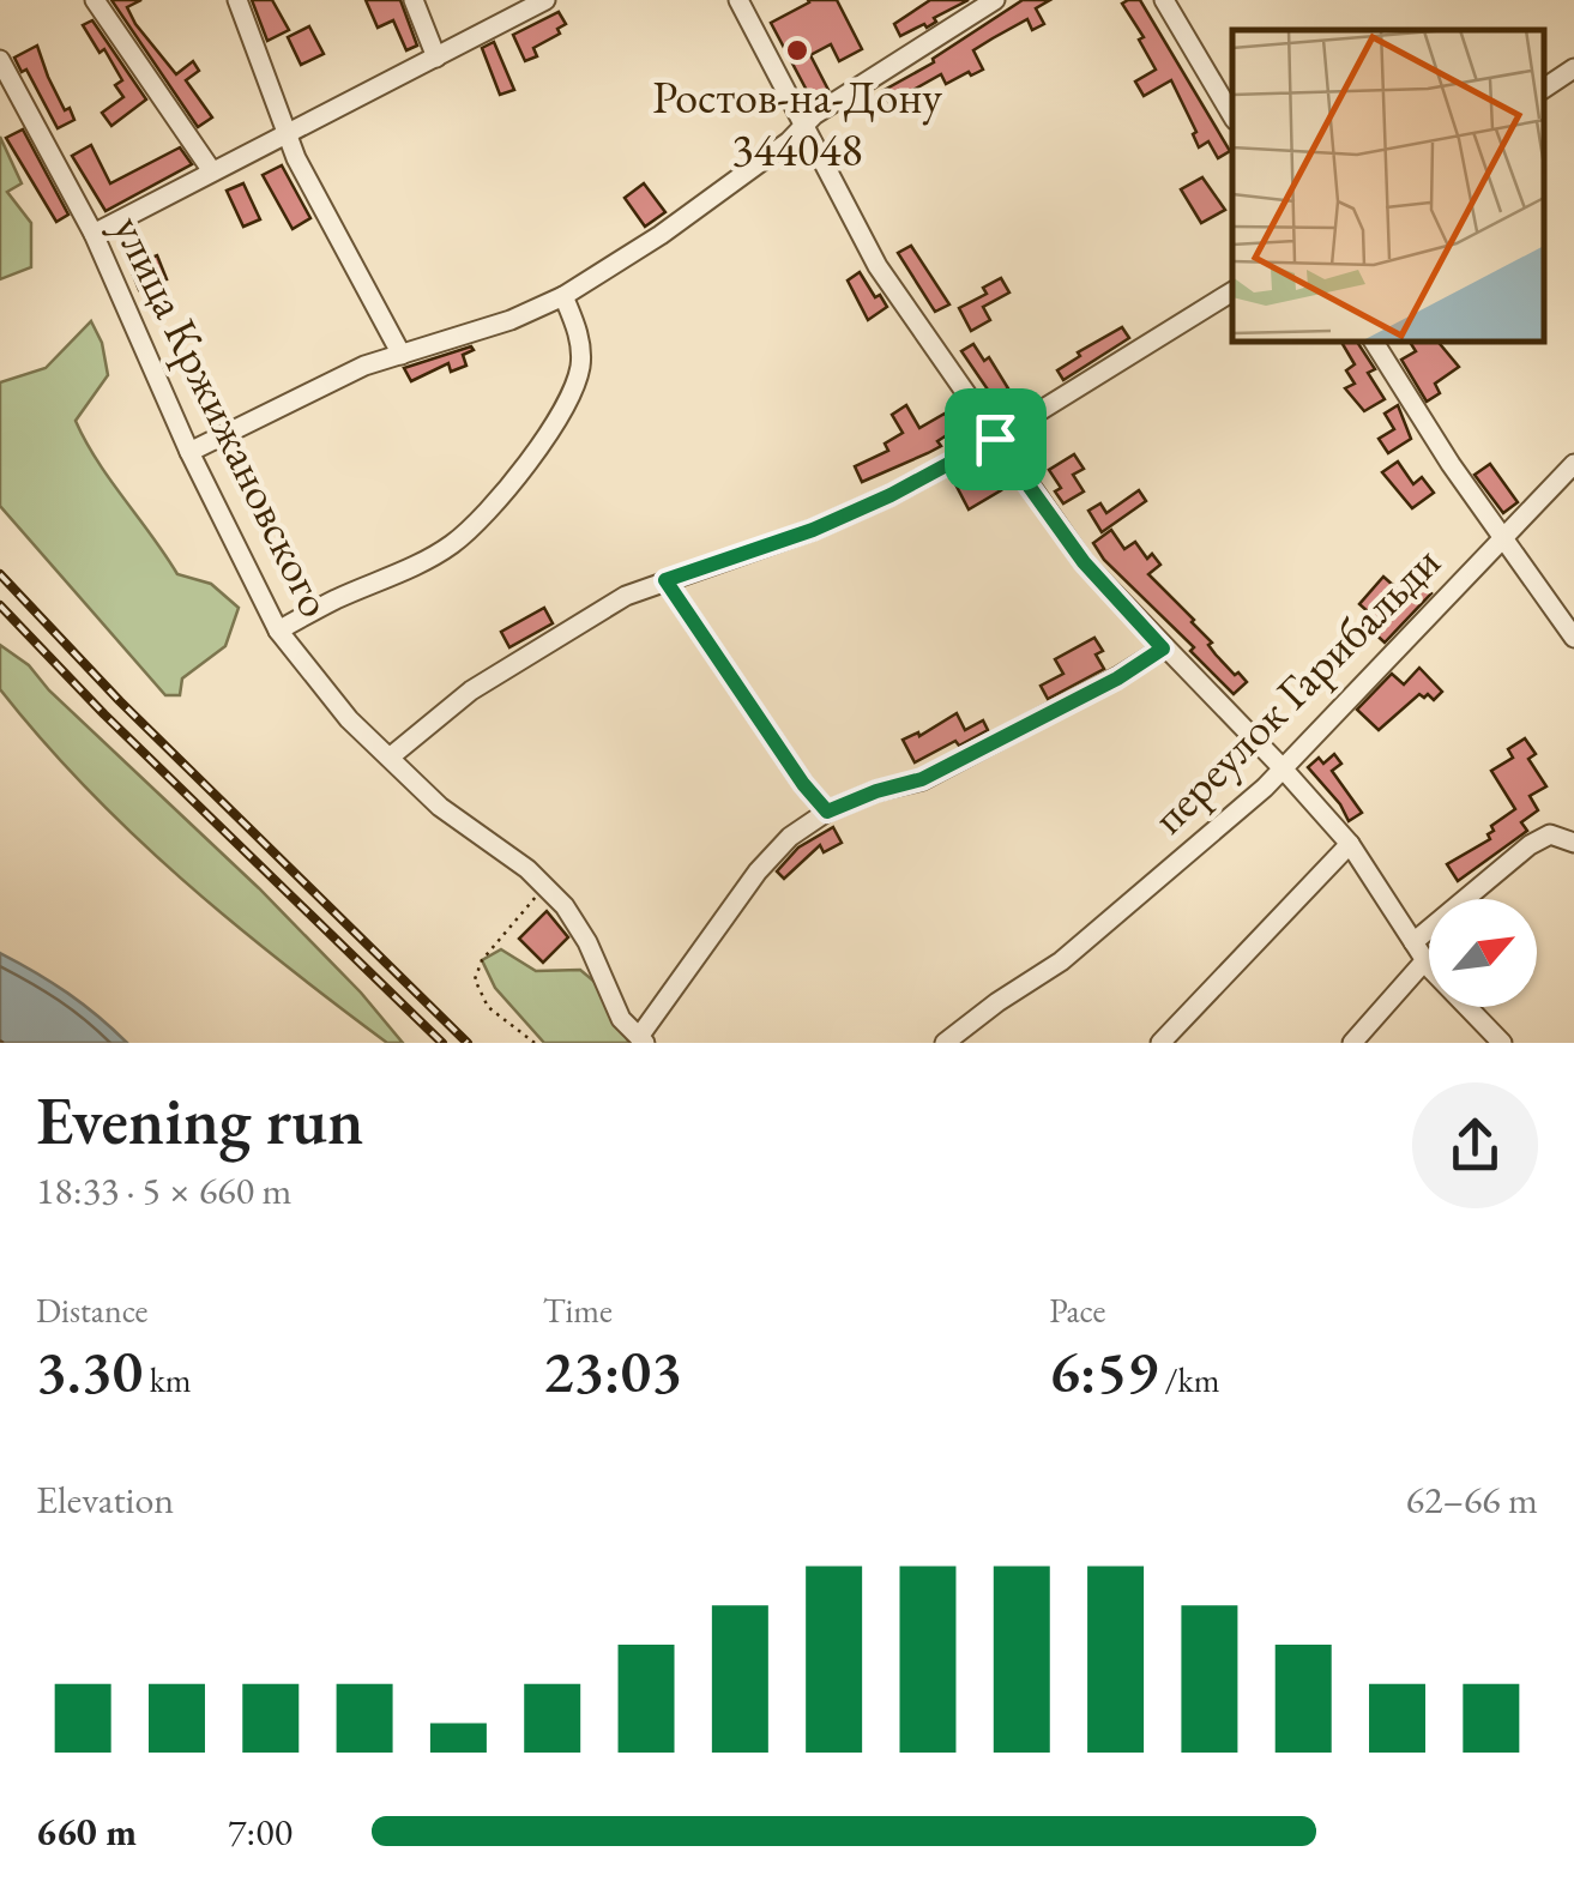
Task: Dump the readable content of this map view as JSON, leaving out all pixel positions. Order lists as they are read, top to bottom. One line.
{"streets":{"street":["улица Кржижановского","переулок Гарибальди"]},"places":["Ростов-на-Дону 344048"],"north":"top right","page":{"heading":["Evening run","18:33 · 5 × 660 m"],"stats":[["Distance","3.30 km"],["Time","23:03"],["Pace","6:59 /km"]],"chart":["Elevation","62–66 m"],"list":[{"name":"660 m","note":"7:00"}]}}
